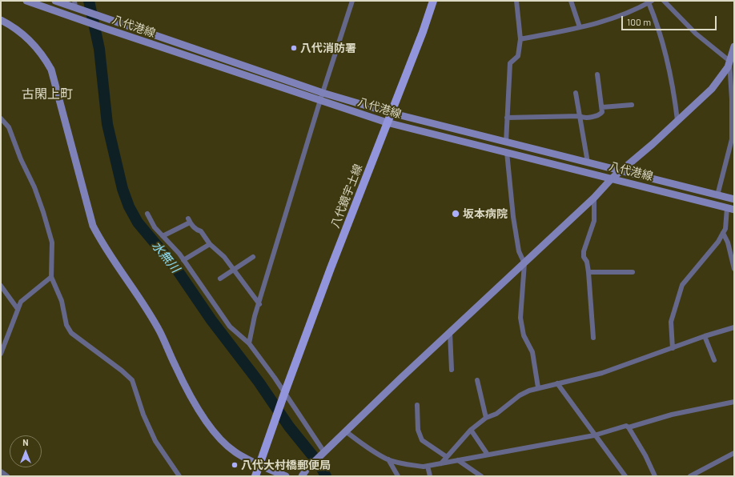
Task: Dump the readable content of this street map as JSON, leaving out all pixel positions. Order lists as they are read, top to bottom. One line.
{"streets":{"main road":["八代港線","八代鏡宇土線"]},"crossings":[["八代港線","八代鏡宇土線"]],"districts":["古閑上町"],"water":["水無川"],"places":["八代消防署","坂本病院","八代大村橋郵便局"],"scale_bar":"100 m","north":"top"}
